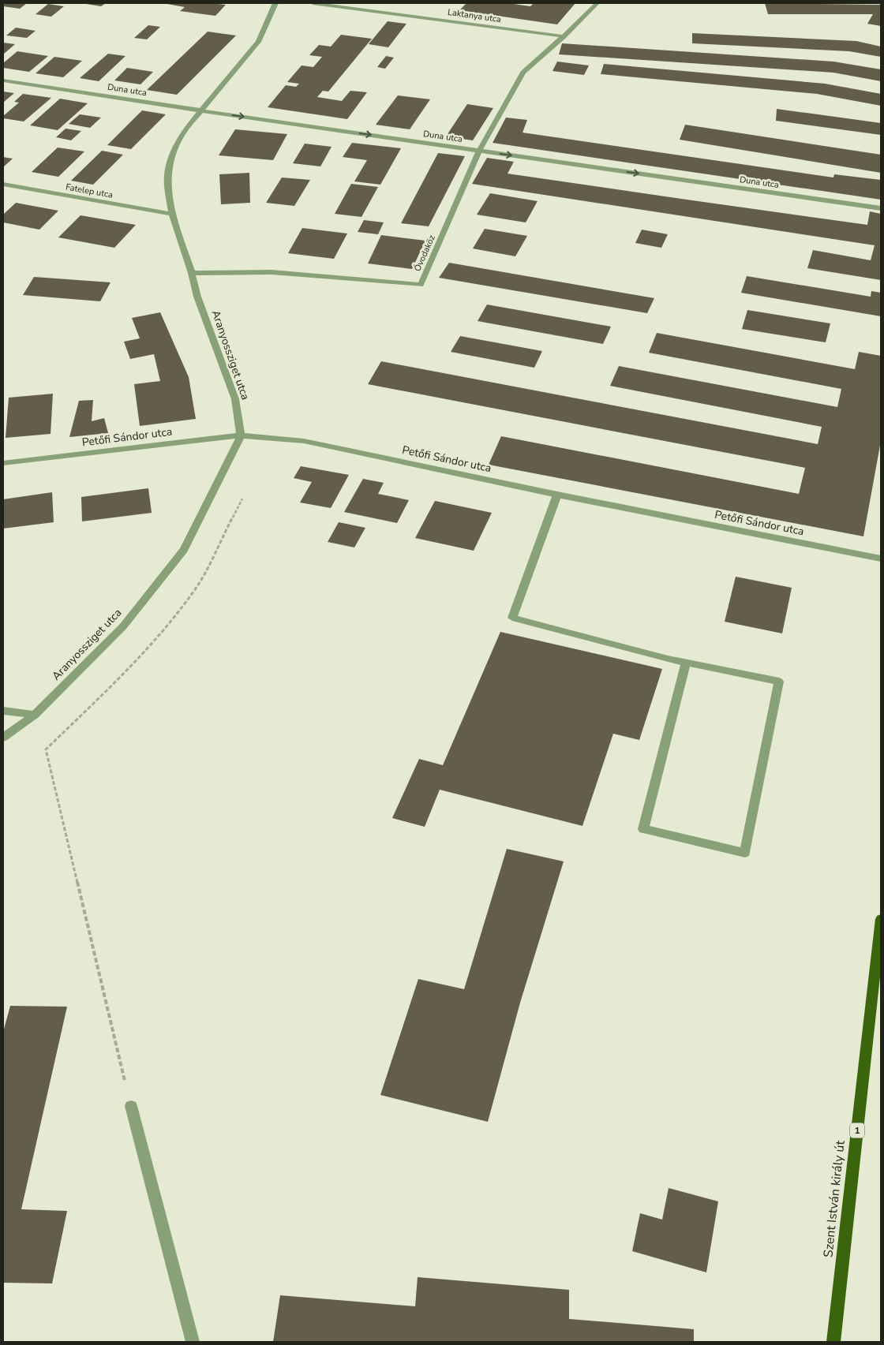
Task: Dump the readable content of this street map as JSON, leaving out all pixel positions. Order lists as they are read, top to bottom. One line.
{"streets":{"main road":["1","Szent István király út"],"street":["Laktanya utca","Duna utca","Fatelep utca","Óvodaköz","Aranyossziget utca","Petőfi Sándor utca"]},"crossings":[["Laktanya utca","Óvodaköz"],["Duna utca","Óvodaköz"],["Duna utca","Aranyossziget utca"],["Fatelep utca","Aranyossziget utca"],["Óvodaköz","Aranyossziget utca"],["Aranyossziget utca","Petőfi Sándor utca"]],"one_way":["Duna utca"]}
